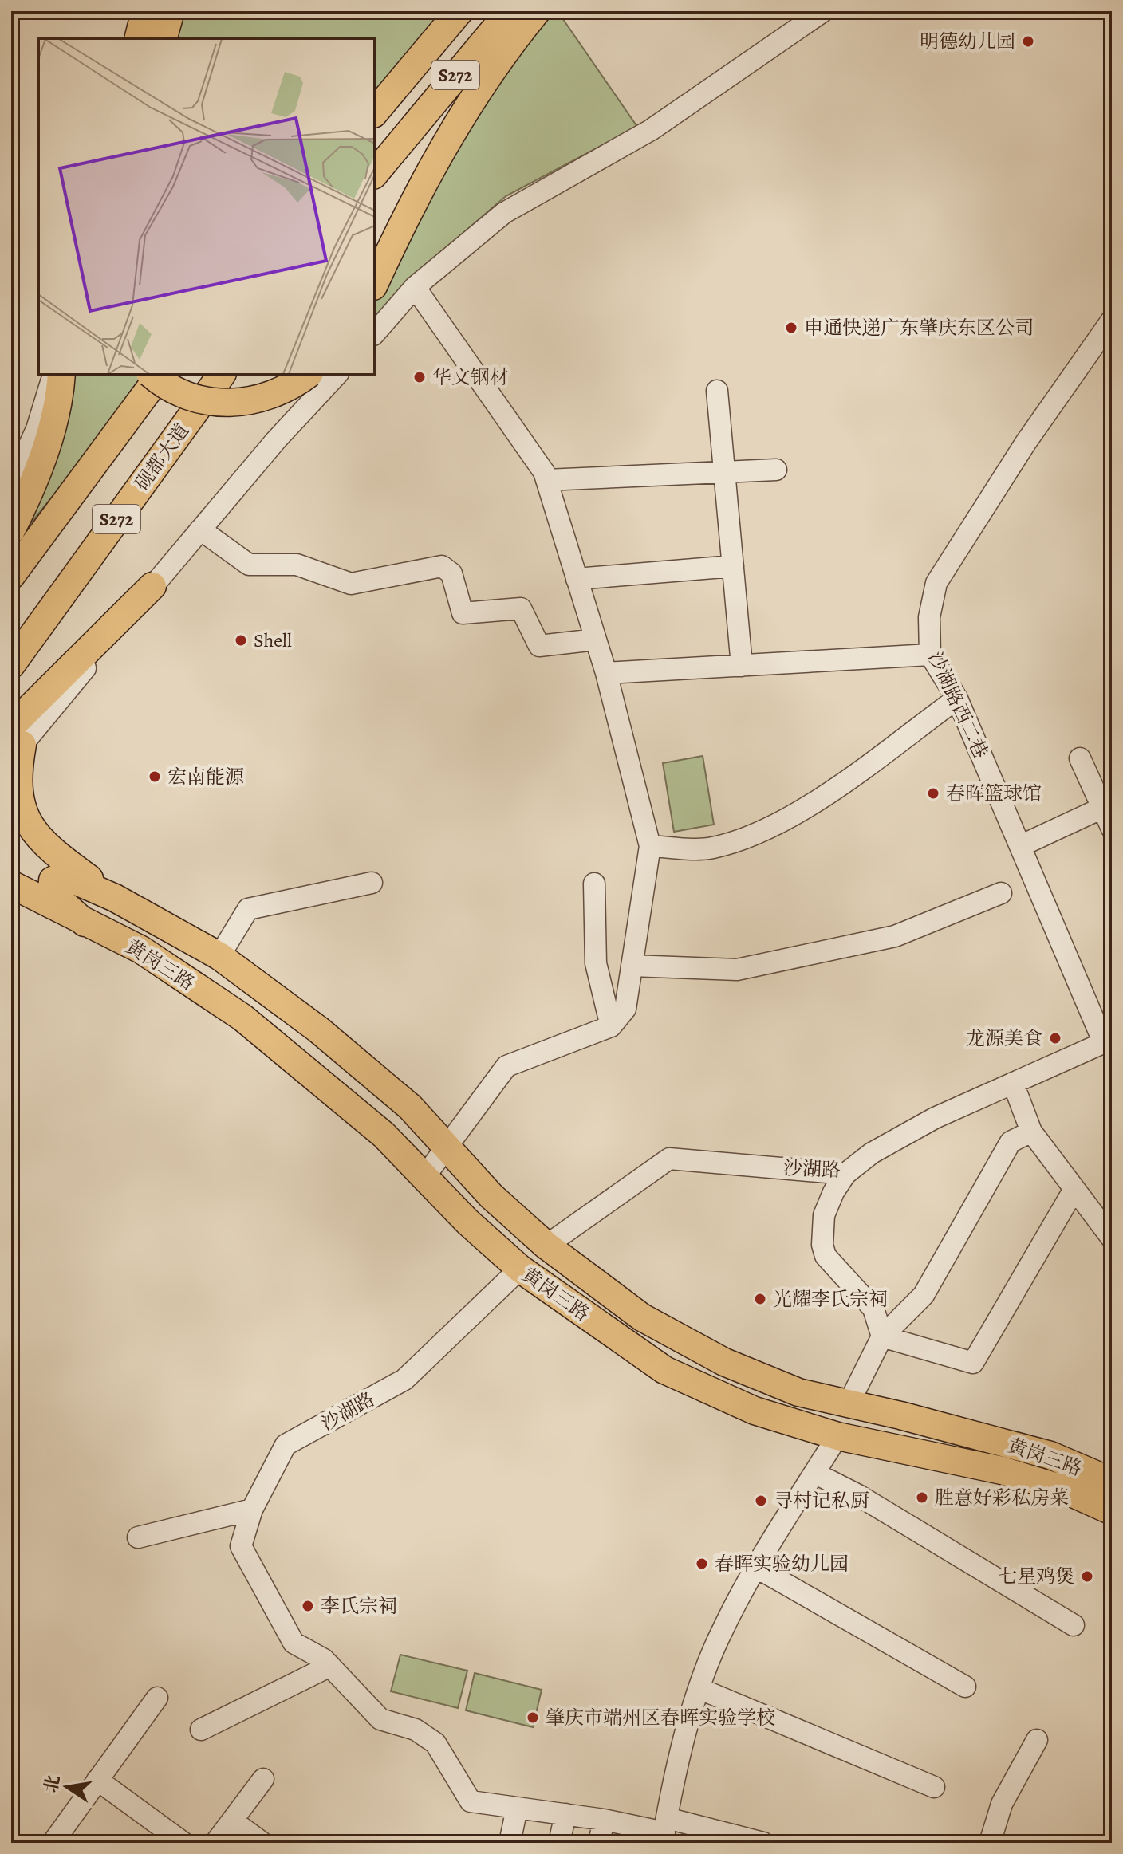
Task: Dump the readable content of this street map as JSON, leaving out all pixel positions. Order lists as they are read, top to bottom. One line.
{"streets":{"main road":["S272","砚都大道","黄岗三路"],"street":["沙湖路西二巷","沙湖路"]},"crossings":[["沙湖路西二巷","沙湖路"],["黄岗三路","沙湖路"]],"places":["明德幼儿园","申通快递广东肇庆东区公司","华文钢材","Shell","宏南能源","春晖篮球馆","龙源美食","光耀李氏宗祠","胜意好彩私房菜","寻村记私厨","春晖实验幼儿园","七星鸡煲","李氏宗祠","肇庆市端州区春晖实验学校"],"north":"left"}
